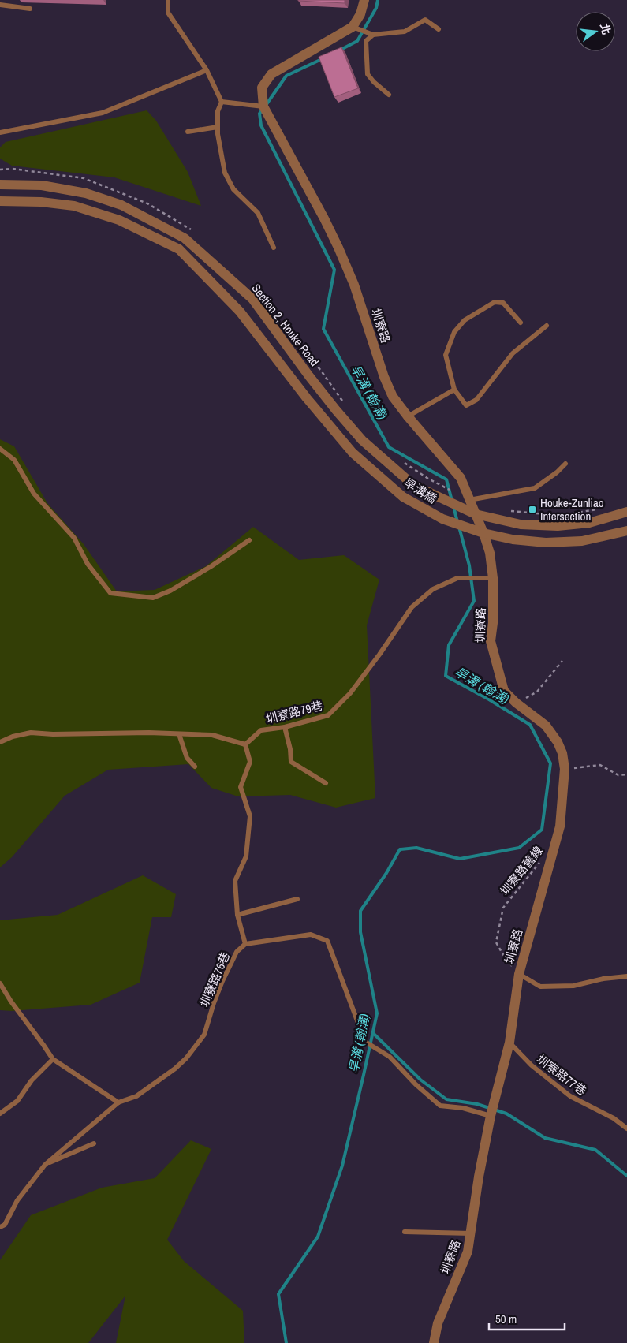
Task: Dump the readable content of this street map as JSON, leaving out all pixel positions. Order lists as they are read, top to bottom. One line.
{"streets":{"street":["Section 2, Houke Road","圳寮路","旱溝橋"],"lane":["圳寮路79巷","圳寮路76巷","圳寮路77巷"],"path":["圳寮路舊線"]},"crossings":[["Section 2, Houke Road","旱溝橋"],["圳寮路","旱溝橋"],["圳寮路","圳寮路79巷"],["圳寮路","圳寮路舊線"],["圳寮路","圳寮路76巷"],["圳寮路","圳寮路77巷"]],"water":["旱溝 (翰溝)"],"places":{"transit":["Houke-Zunliao Intersection"]},"scale_bar":"50 m","north":"right"}
